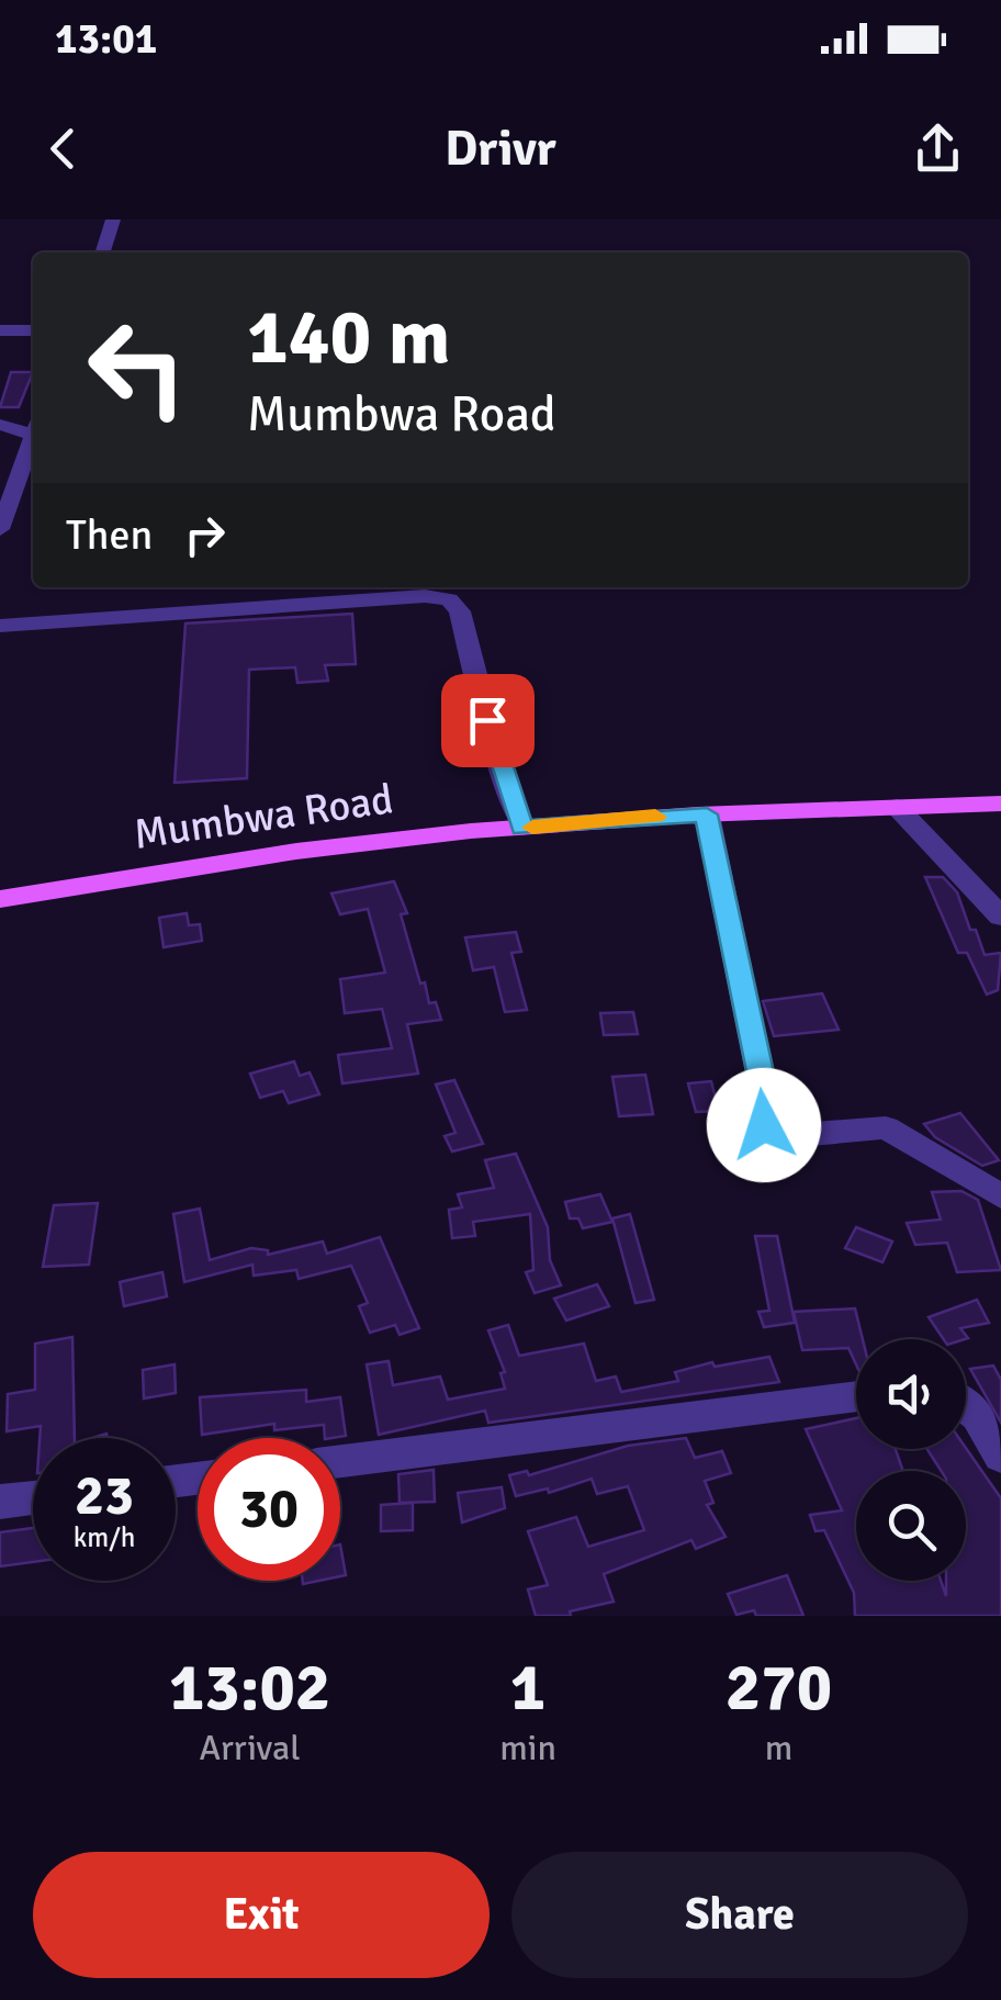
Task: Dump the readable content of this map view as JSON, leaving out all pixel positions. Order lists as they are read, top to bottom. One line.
{"streets":{"main road":["Mumbwa Road"]},"page":{"status":"13:01","header":"Drivr","turn":["140 m","Mumbwa Road"],"then":"Then","speed":"23 km/h","limit":"30","eta":["13:02","Arrival","1","min","270","m"],"buttons":["Exit","Share"]}}
